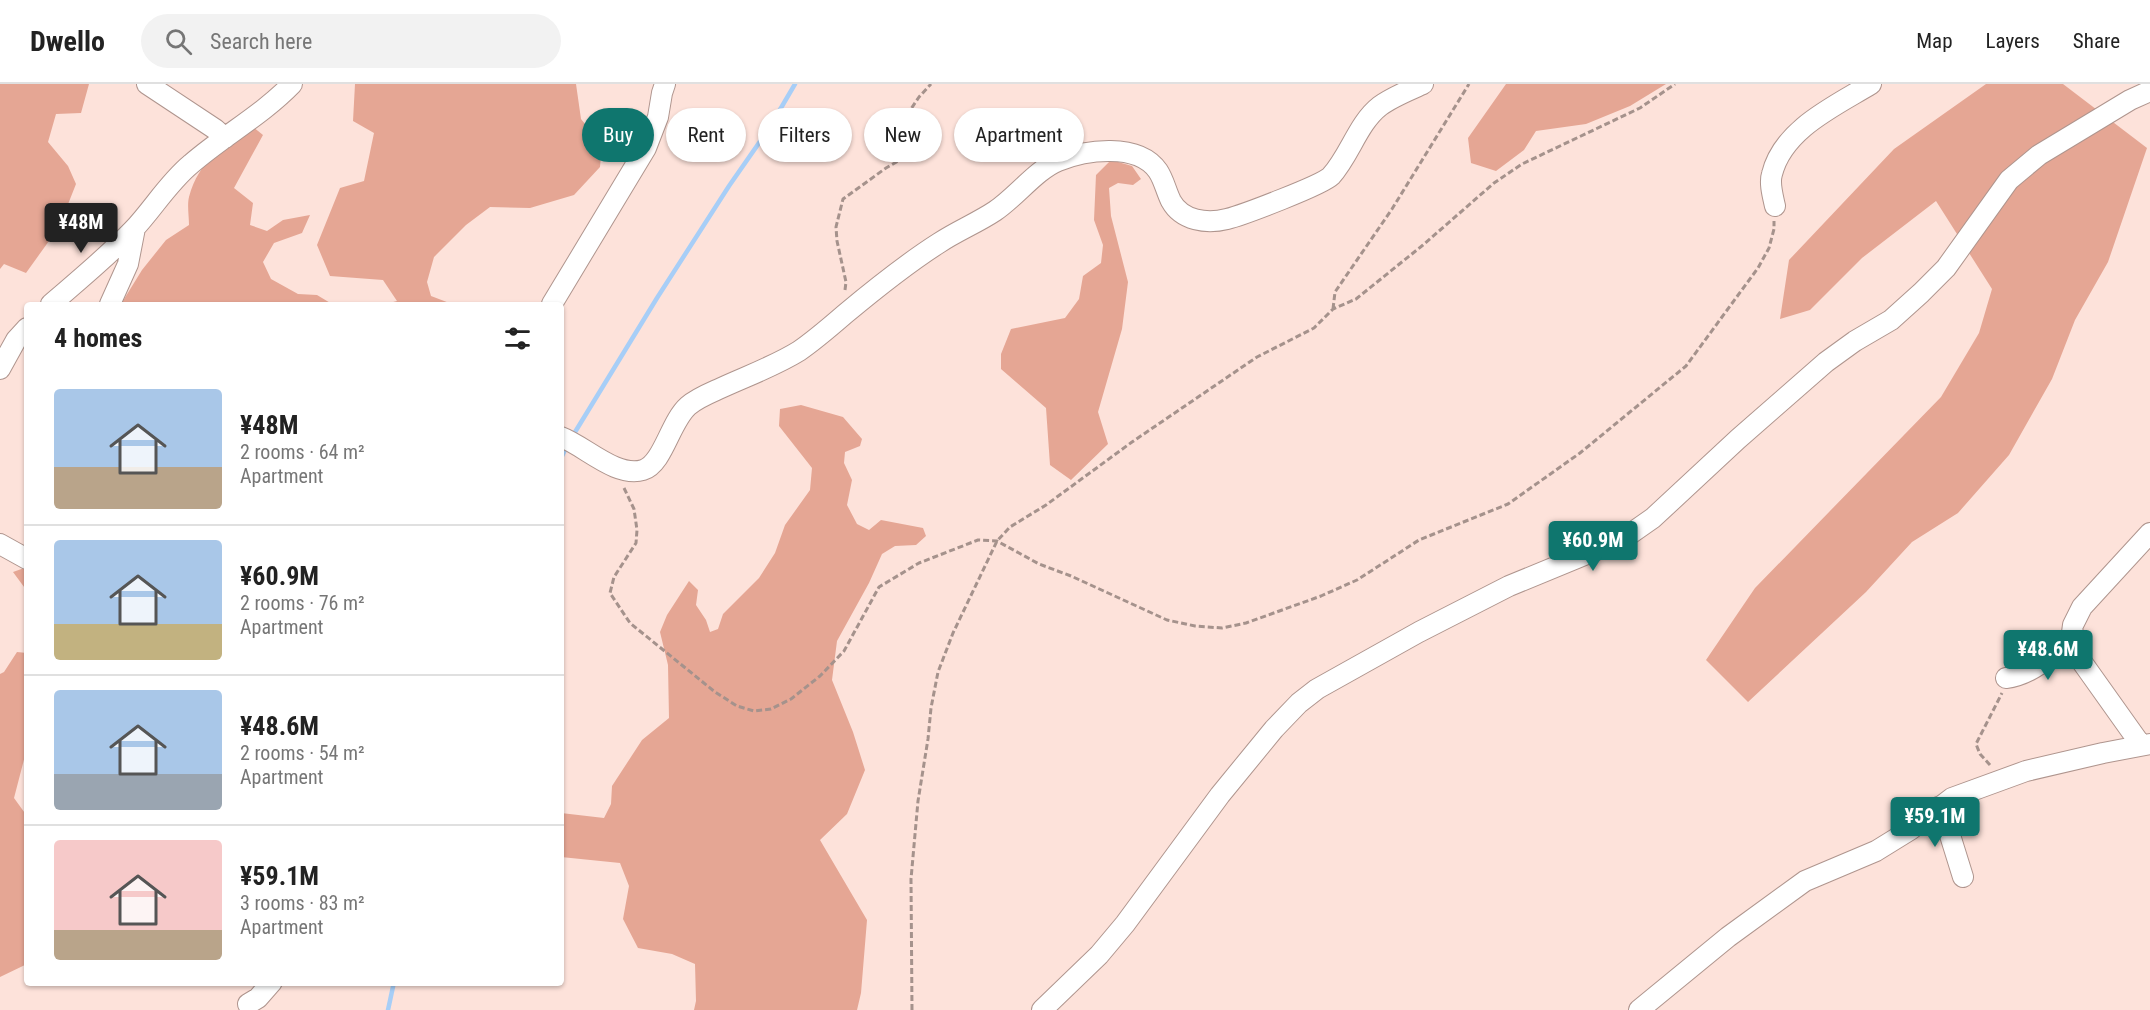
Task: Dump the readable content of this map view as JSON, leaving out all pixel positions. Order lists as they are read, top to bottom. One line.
{"page":{"header":"Dwello","search":"Search here","nav":["Map","Layers","Share"],"chip":["Buy","Rent","Filters","New","Apartment"],"price":["¥48M","¥60.9M","¥48.6M","¥59.1M"],"heading":"4 homes","list":[{"name":"¥48M","note":"2 rooms · 64 m² · Apartment"},{"name":"¥60.9M","note":"2 rooms · 76 m² · Apartment"},{"name":"¥48.6M","note":"2 rooms · 54 m² · Apartment"},{"name":"¥59.1M","note":"3 rooms · 83 m² · Apartment"}]}}
